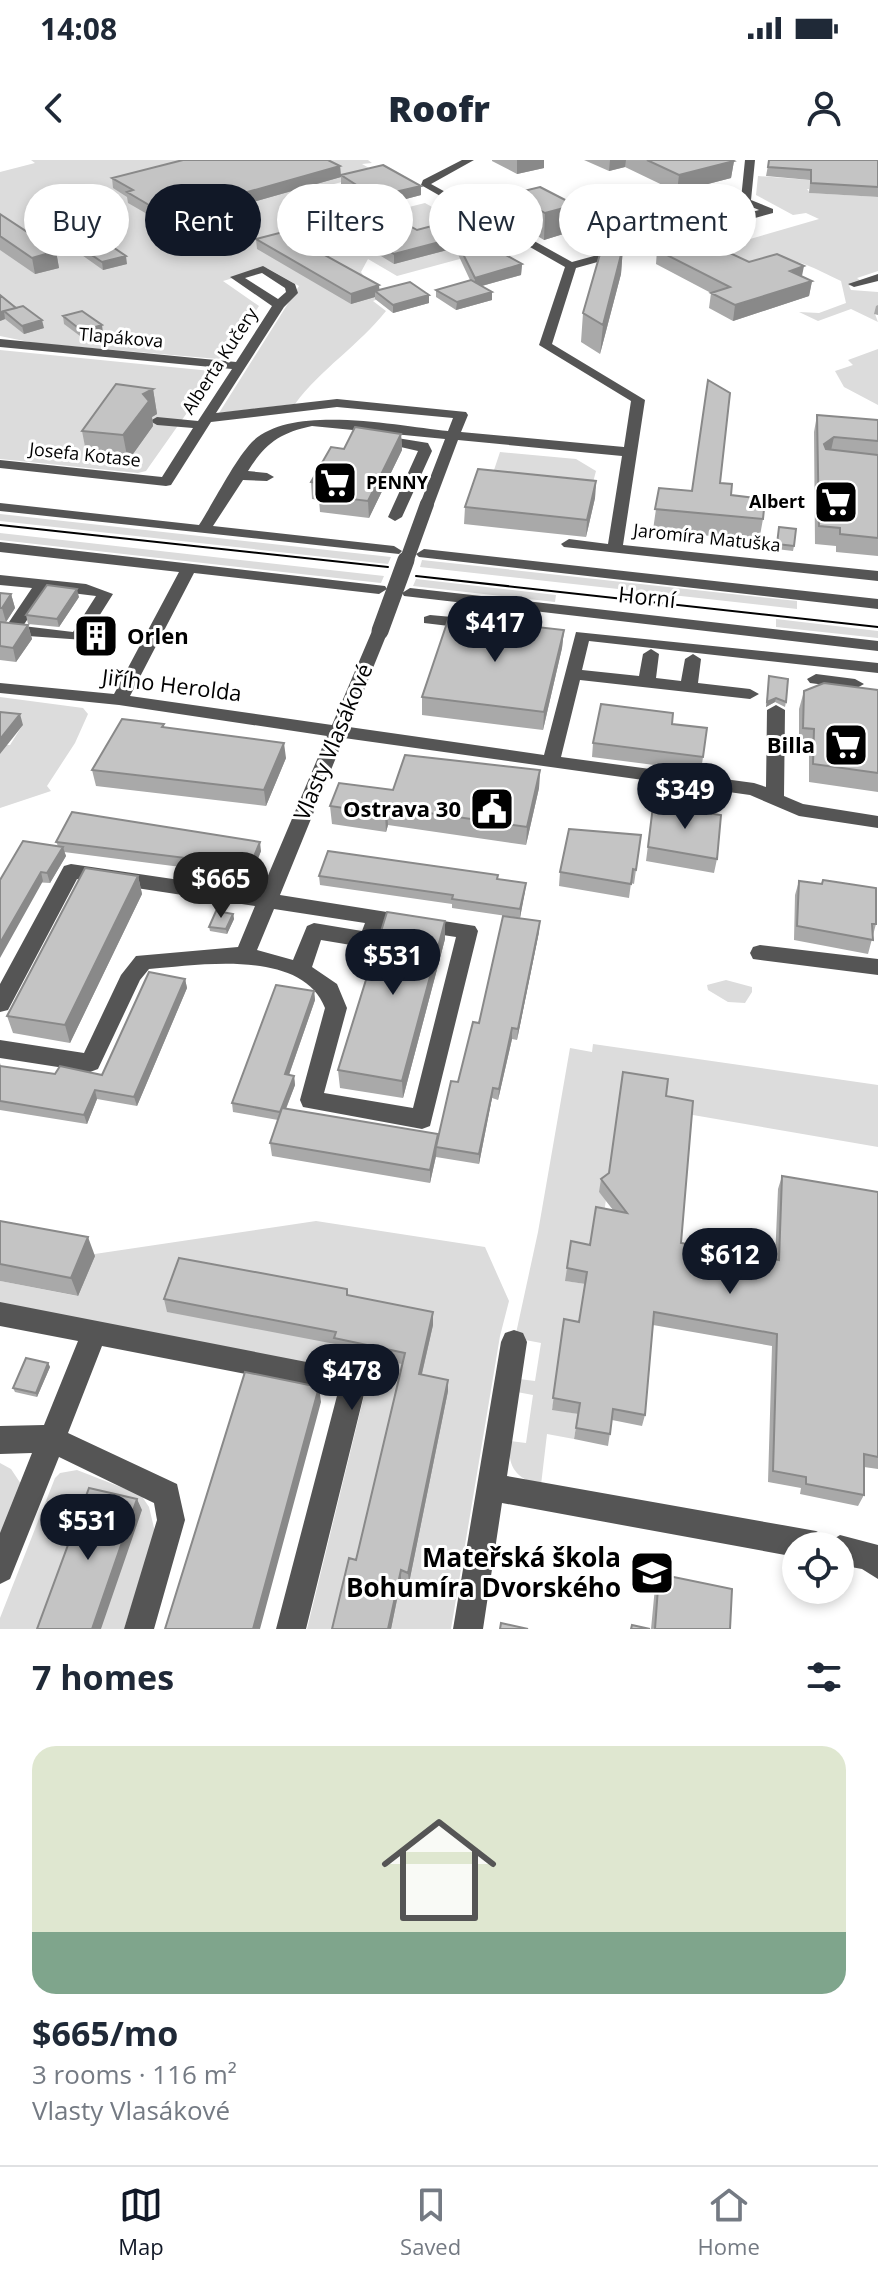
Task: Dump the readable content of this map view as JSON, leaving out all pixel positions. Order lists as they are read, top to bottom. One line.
{"streets":{"street":["Tlapákova","Alberta Kučery","Josefa Kotase","Jaromíra Matuška","Horní","Jiřího Herolda","Vlasty Vlasákové"]},"crossings":[["Tlapákova","Alberta Kučery"],["Alberta Kučery","Josefa Kotase"],["Jiřího Herolda","Vlasty Vlasákové"]],"places":{"supermarket":["PENNY","Albert","Billa"],"building":["Orlen"],"public building":["Ostrava 30"],"school or university":["Mateřská škola Bohumíra Dvorského"]},"page":{"status":"14:08","header":"Roofr","chip":["Buy","Rent","Filters","New","Apartment"],"price":["$417","$349","$665","$531","$612","$478","$531"],"heading":"7 homes","list":[{"name":"$665/mo","note":"3 rooms · 116 m² · Vlasty Vlasákové"}],"tabs":["Map","Saved","Home"]}}
